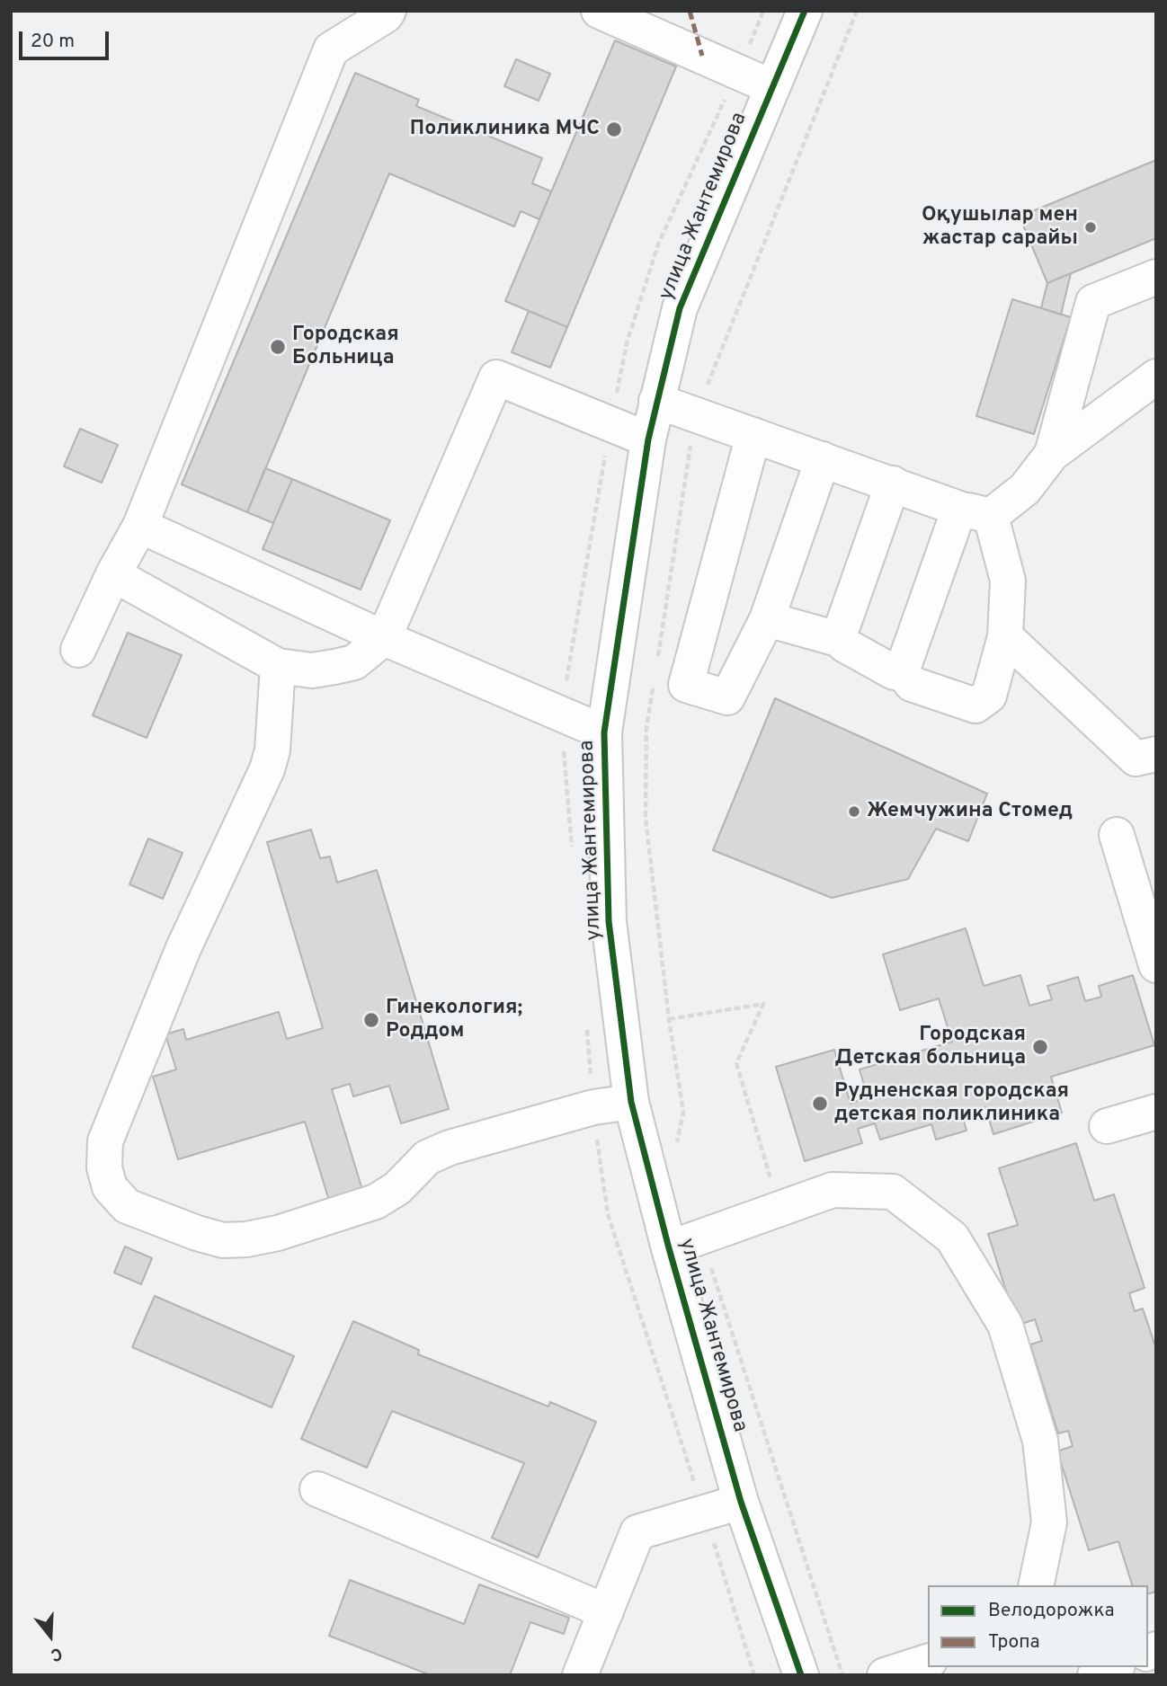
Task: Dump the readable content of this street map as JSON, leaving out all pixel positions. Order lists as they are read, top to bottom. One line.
{"streets":{"street":["улица Жантемирова"]},"places":["Поликлиника МЧС","Оқушылар мен жастар сарайы","Городская Больница","Жемчужина Стомед","Гинекология; Роддом","Городская Детская больница","Рудненская городская детская поликлиника"],"legend":["Велодорожка","Тропа"],"scale_bar":"20 m","north":"bottom"}
